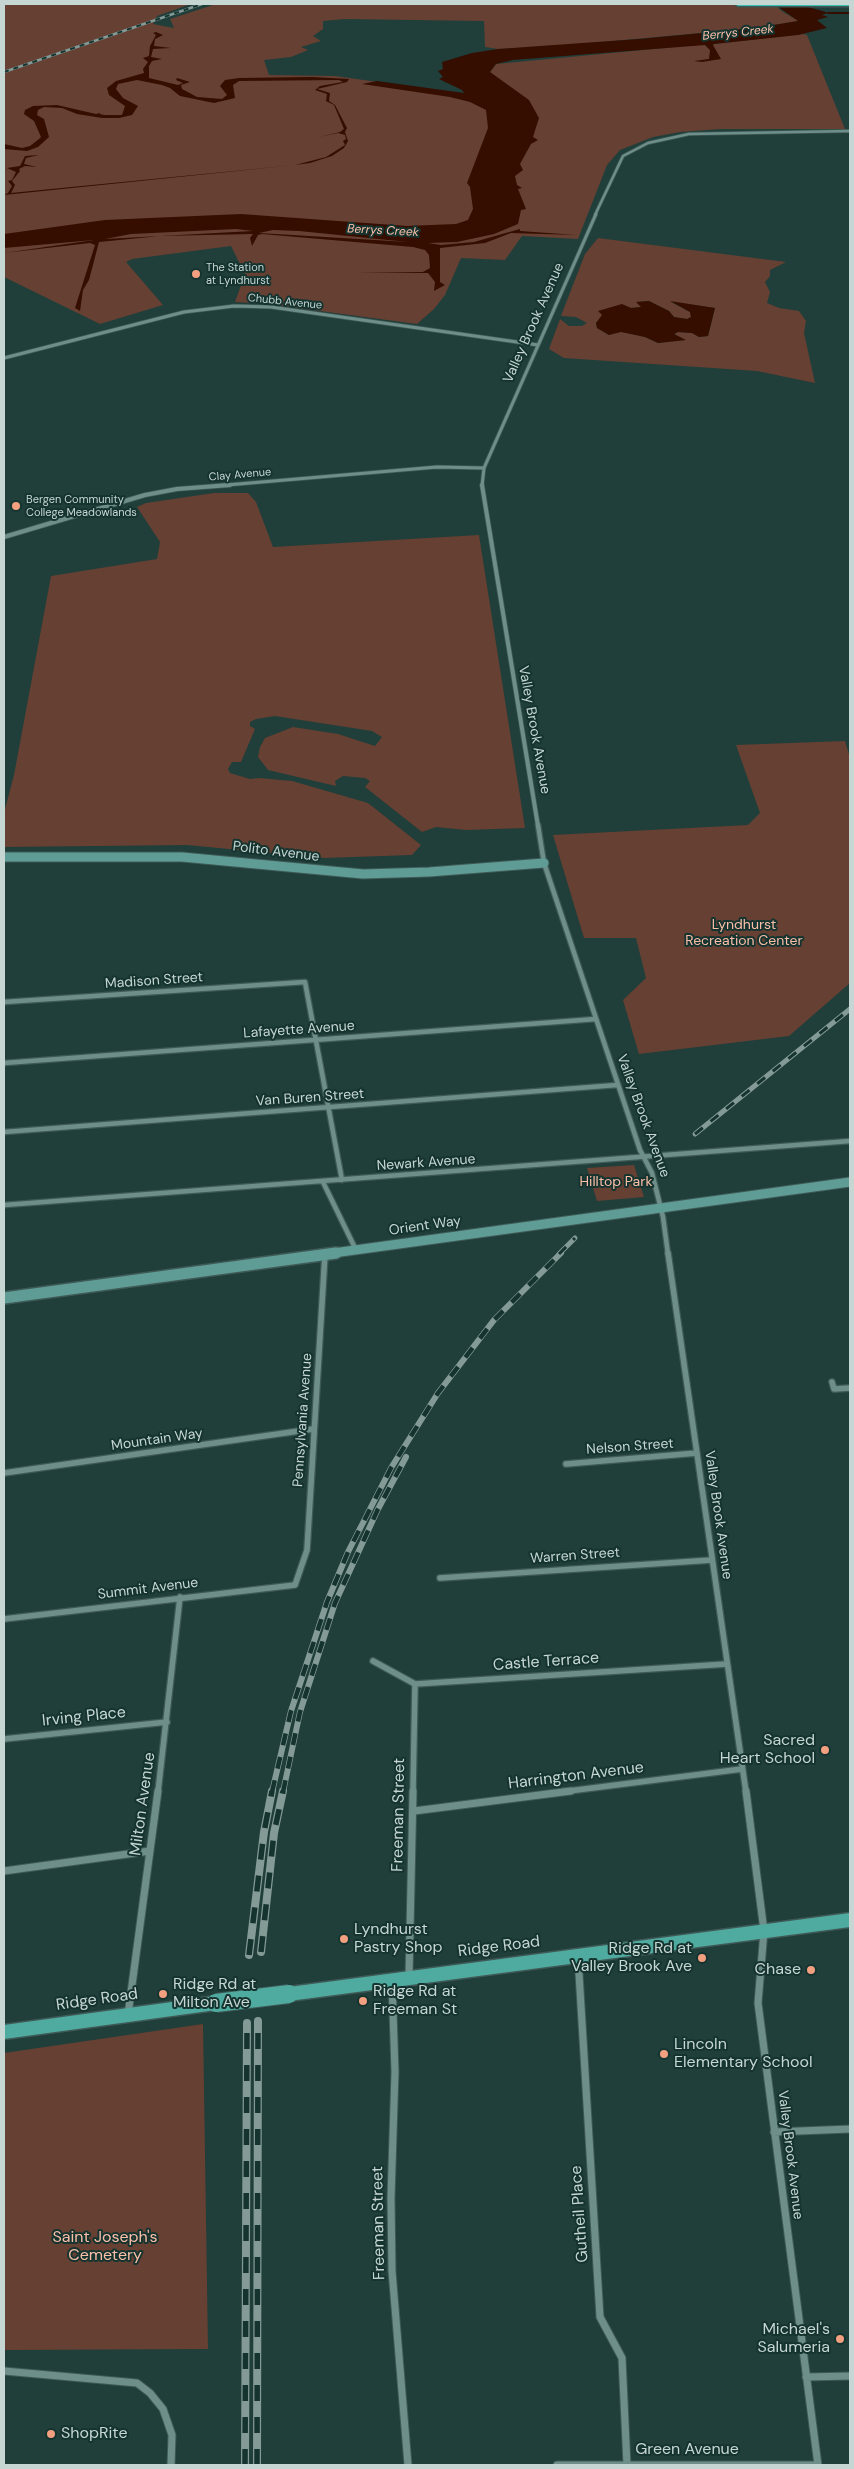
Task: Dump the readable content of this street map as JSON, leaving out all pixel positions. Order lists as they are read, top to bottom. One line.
{"streets":{"main road":["Ridge Road"],"street":["Chubb Avenue","Valley Brook Avenue","Clay Avenue","Polito Avenue","Madison Street","Lafayette Avenue","Van Buren Street","Newark Avenue","Orient Way","Pennsylvania Avenue","Mountain Way","Nelson Street","Warren Street","Summit Avenue","Castle Terrace","Irving Place","Harrington Avenue","Milton Avenue","Freeman Street","Gutheil Place","Green Avenue"]},"crossings":[["Chubb Avenue","Valley Brook Avenue"],["Valley Brook Avenue","Clay Avenue"],["Valley Brook Avenue","Polito Avenue"],["Valley Brook Avenue","Lafayette Avenue"],["Valley Brook Avenue","Van Buren Street"],["Valley Brook Avenue","Newark Avenue"],["Valley Brook Avenue","Orient Way"],["Valley Brook Avenue","Nelson Street"],["Valley Brook Avenue","Warren Street"],["Valley Brook Avenue","Castle Terrace"],["Valley Brook Avenue","Harrington Avenue"],["Valley Brook Avenue","Ridge Road"],["Valley Brook Avenue","Green Avenue"],["Madison Street","Lafayette Avenue"],["Orient Way","Pennsylvania Avenue"],["Pennsylvania Avenue","Mountain Way"],["Pennsylvania Avenue","Summit Avenue"],["Summit Avenue","Milton Avenue"],["Castle Terrace","Freeman Street"],["Irving Place","Milton Avenue"],["Harrington Avenue","Freeman Street"],["Milton Avenue","Ridge Road"],["Freeman Street","Ridge Road"],["Ridge Road","Gutheil Place"],["Gutheil Place","Green Avenue"]],"water":["Berrys Creek"],"parks":["Lyndhurst Recreation Center","Hilltop Park","Saint Joseph's Cemetery"],"places":["The Station at Lyndhurst","Bergen Community College Meadowlands","Sacred Heart School","Lyndhurst Pastry Shop","Ridge Rd at Valley Brook Ave","Chase","Ridge Rd at Milton Ave","Ridge Rd at Freeman St","Lincoln Elementary School","Michael's Salumeria","ShopRite"]}
